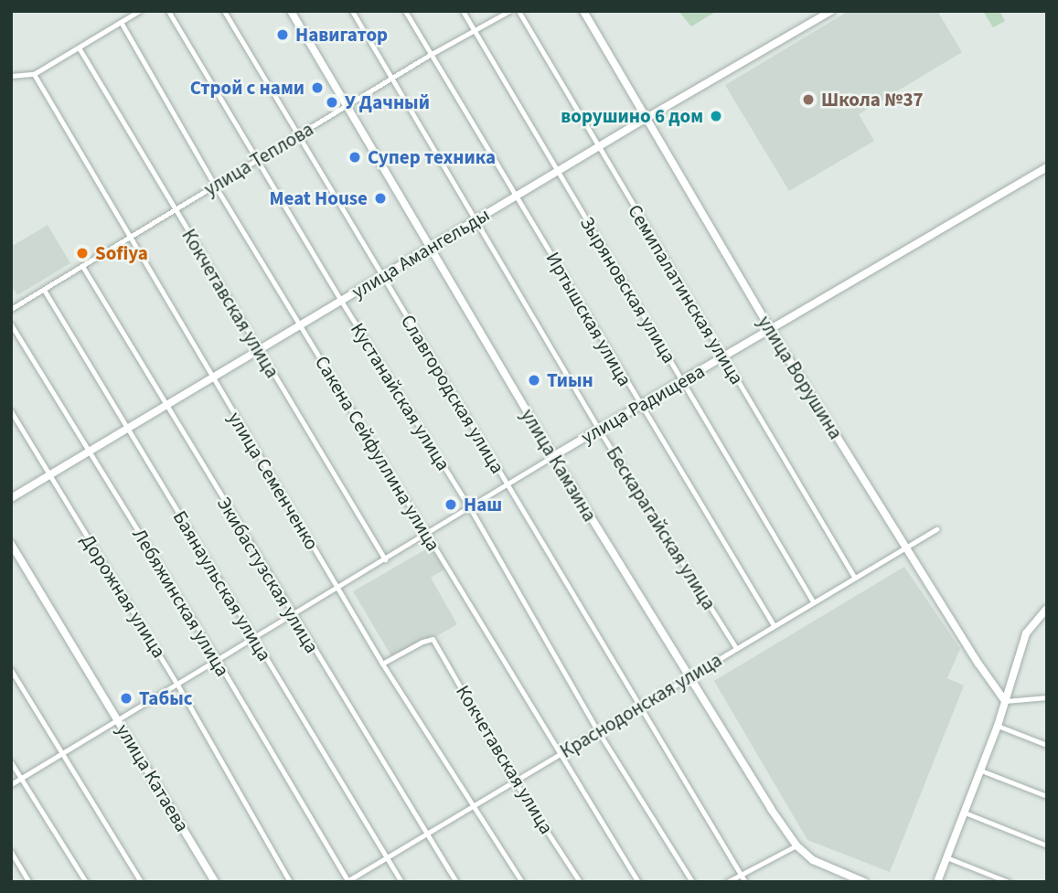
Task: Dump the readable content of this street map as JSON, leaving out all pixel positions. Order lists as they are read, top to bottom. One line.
{"streets":{"street":["улица Теплова","улица Амангельды","Зыряновская улица","Семипалатинская улица","Кокчетавская улица","Иртышская улица","улица Ворушина","Славгородская улица","Кустанайская улица","улица Радищева","Сакена Сейфуллина улица","улица Камзина","улица Семенченко","Бескарагайская улица","Экибастузская улица","Баянаульская улица","Дорожная улица","Лебяжинская улица","Краснодонская улица","улица Катаева"]},"crossings":[["улица Теплова","Зыряновская улица"],["улица Теплова","Кокчетавская улица"],["улица Теплова","Иртышская улица"],["улица Теплова","Славгородская улица"],["улица Теплова","Кустанайская улица"],["улица Теплова","Сакена Сейфуллина улица"],["улица Теплова","улица Камзина"],["улица Теплова","улица Семенченко"],["улица Теплова","Бескарагайская улица"],["улица Теплова","Экибастузская улица"],["улица Теплова","Баянаульская улица"],["улица Амангельды","Зыряновская улица"],["улица Амангельды","Семипалатинская улица"],["улица Амангельды","Кокчетавская улица"],["улица Амангельды","Иртышская улица"],["улица Амангельды","улица Ворушина"],["улица Амангельды","Славгородская улица"],["улица Амангельды","Кустанайская улица"],["улица Амангельды","Сакена Сейфуллина улица"],["улица Амангельды","улица Камзина"],["улица Амангельды","улица Семенченко"],["улица Амангельды","Бескарагайская улица"],["улица Амангельды","Экибастузская улица"],["улица Амангельды","Баянаульская улица"],["улица Амангельды","Дорожная улица"],["улица Амангельды","Лебяжинская улица"],["Зыряновская улица","улица Радищева"],["Зыряновская улица","Краснодонская улица"],["Семипалатинская улица","улица Радищева"],["Семипалатинская улица","Краснодонская улица"],["Кокчетавская улица","улица Радищева"],["Кокчетавская улица","улица Семенченко"],["Кокчетавская улица","Краснодонская улица"],["Иртышская улица","улица Радищева"],["Иртышская улица","Краснодонская улица"],["улица Ворушина","улица Радищева"],["улица Ворушина","Краснодонская улица"],["Славгородская улица","улица Радищева"],["Славгородская улица","Краснодонская улица"],["Кустанайская улица","улица Радищева"],["Кустанайская улица","Краснодонская улица"],["улица Радищева","Сакена Сейфуллина улица"],["улица Радищева","улица Камзина"],["улица Радищева","улица Семенченко"],["улица Радищева","Бескарагайская улица"],["улица Радищева","Экибастузская улица"],["улица Радищева","Баянаульская улица"],["улица Радищева","Дорожная улица"],["улица Радищева","Лебяжинская улица"],["улица Радищева","улица Катаева"],["Сакена Сейфуллина улица","Краснодонская улица"],["улица Камзина","Краснодонская улица"],["улица Семенченко","Краснодонская улица"],["Бескарагайская улица","Краснодонская улица"],["Экибастузская улица","Краснодонская улица"],["Баянаульская улица","Краснодонская улица"],["Лебяжинская улица","Краснодонская улица"]],"places":["Навигатор","Строй с нами","Школа №37","У Дачный","ворушино 6 дом","Супер техника","Meat House","Sofiya","Тиын","Наш","Табыс"]}
